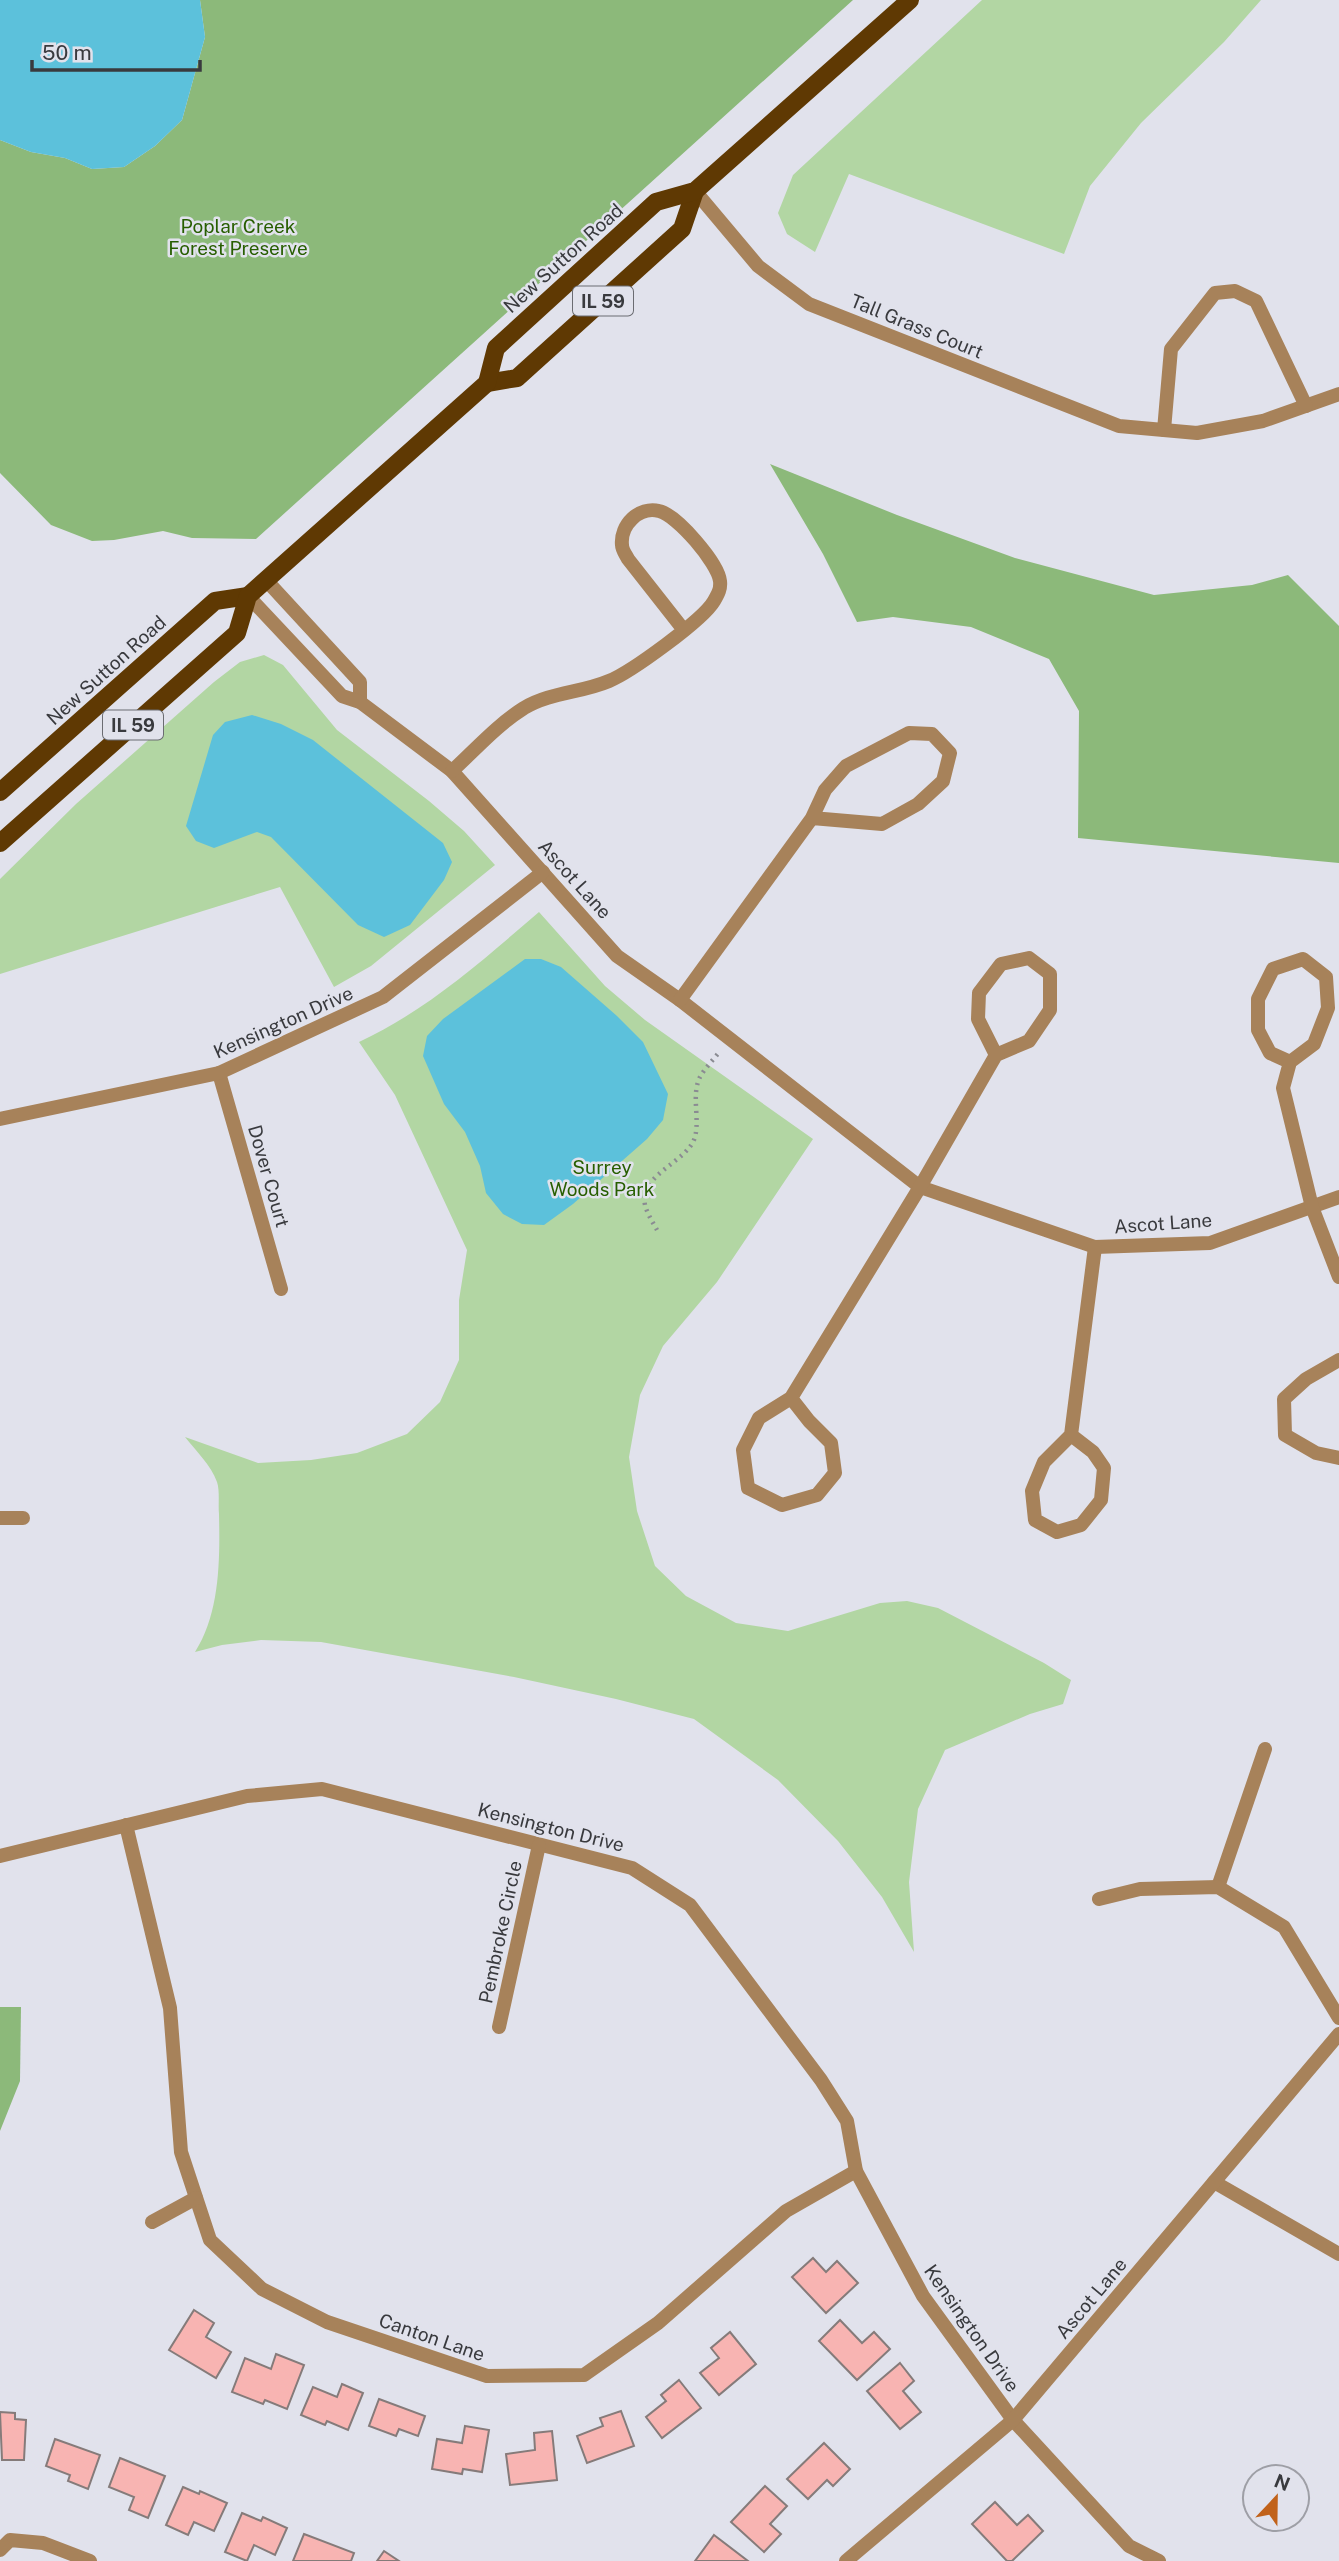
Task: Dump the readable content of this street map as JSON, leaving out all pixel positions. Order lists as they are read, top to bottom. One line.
{"streets":{"main road":["New Sutton Road","IL 59"],"street":["Tall Grass Court","Ascot Lane","Kensington Drive","Dover Court","Pembroke Circle","Canton Lane"]},"crossings":[["New Sutton Road","IL 59"],["New Sutton Road","Tall Grass Court"],["New Sutton Road","Ascot Lane"],["IL 59","Ascot Lane"],["Ascot Lane","Kensington Drive"],["Kensington Drive","Dover Court"],["Kensington Drive","Pembroke Circle"],["Kensington Drive","Canton Lane"]],"parks":["Poplar Creek Forest Preserve","Surrey Woods Park"],"scale_bar":"50 m","north":"top"}
